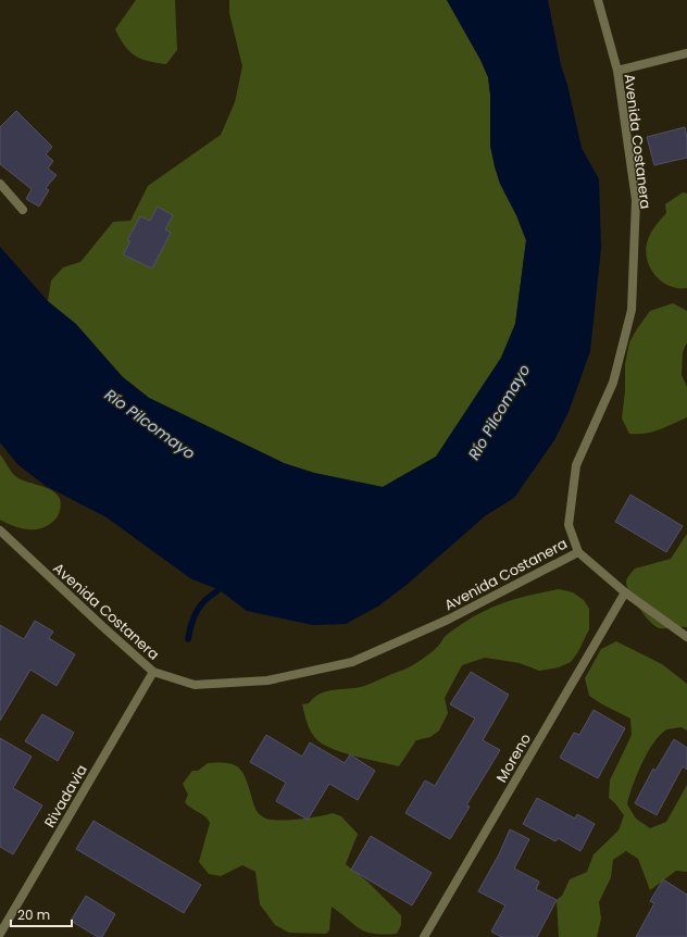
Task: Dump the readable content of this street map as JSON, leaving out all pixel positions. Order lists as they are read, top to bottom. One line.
{"streets":{"street":["Avenida Costanera","Moreno","Rivadavia"]},"crossings":[["Avenida Costanera","Rivadavia"]],"water":["Río Pilcomayo"],"scale_bar":"20 m"}
